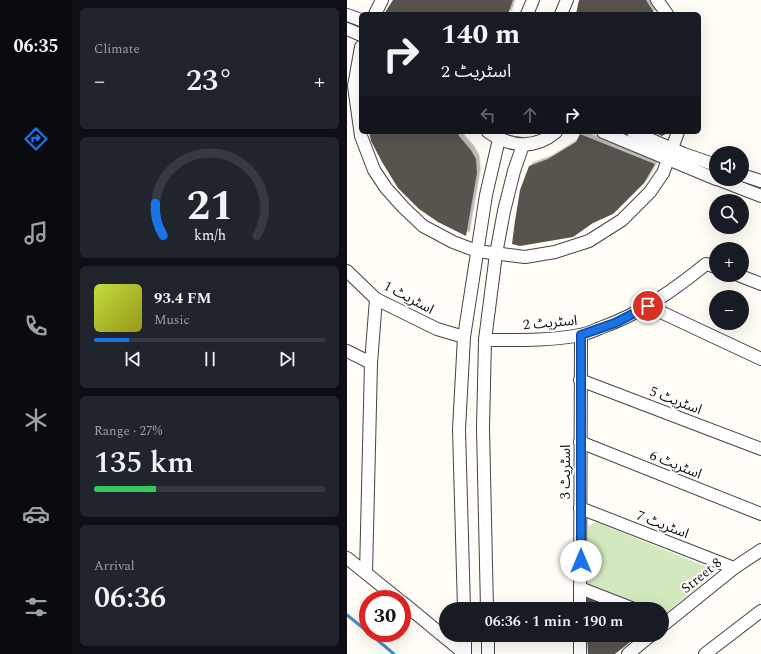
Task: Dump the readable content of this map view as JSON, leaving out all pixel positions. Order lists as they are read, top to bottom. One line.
{"streets":{"street":["اسٹریٹ 1","اسٹریٹ 2","اسٹریٹ 5","اسٹریٹ 6","اسٹریٹ 3","اسٹریٹ 7","Street 8"]},"crossings":[["اسٹریٹ 2","اسٹریٹ 3"],["اسٹریٹ 5","اسٹریٹ 3"],["اسٹریٹ 6","اسٹریٹ 3"],["اسٹریٹ 3","اسٹریٹ 7"],["اسٹریٹ 7","Street 8"]],"page":{"tabs":"06:35","tile":["Climate",["Range · 27%","135 km"],["Arrival","06:36"]],"turn":["140 m","اسٹریٹ 2"],"heat":["−","23°","+"],"map_buttons":["+","−"],"song":["93.4 FM","Music"],"limit":"30","trip":"06:36 · 1 min · 190 m","gauge":["21","km/h"]}}
